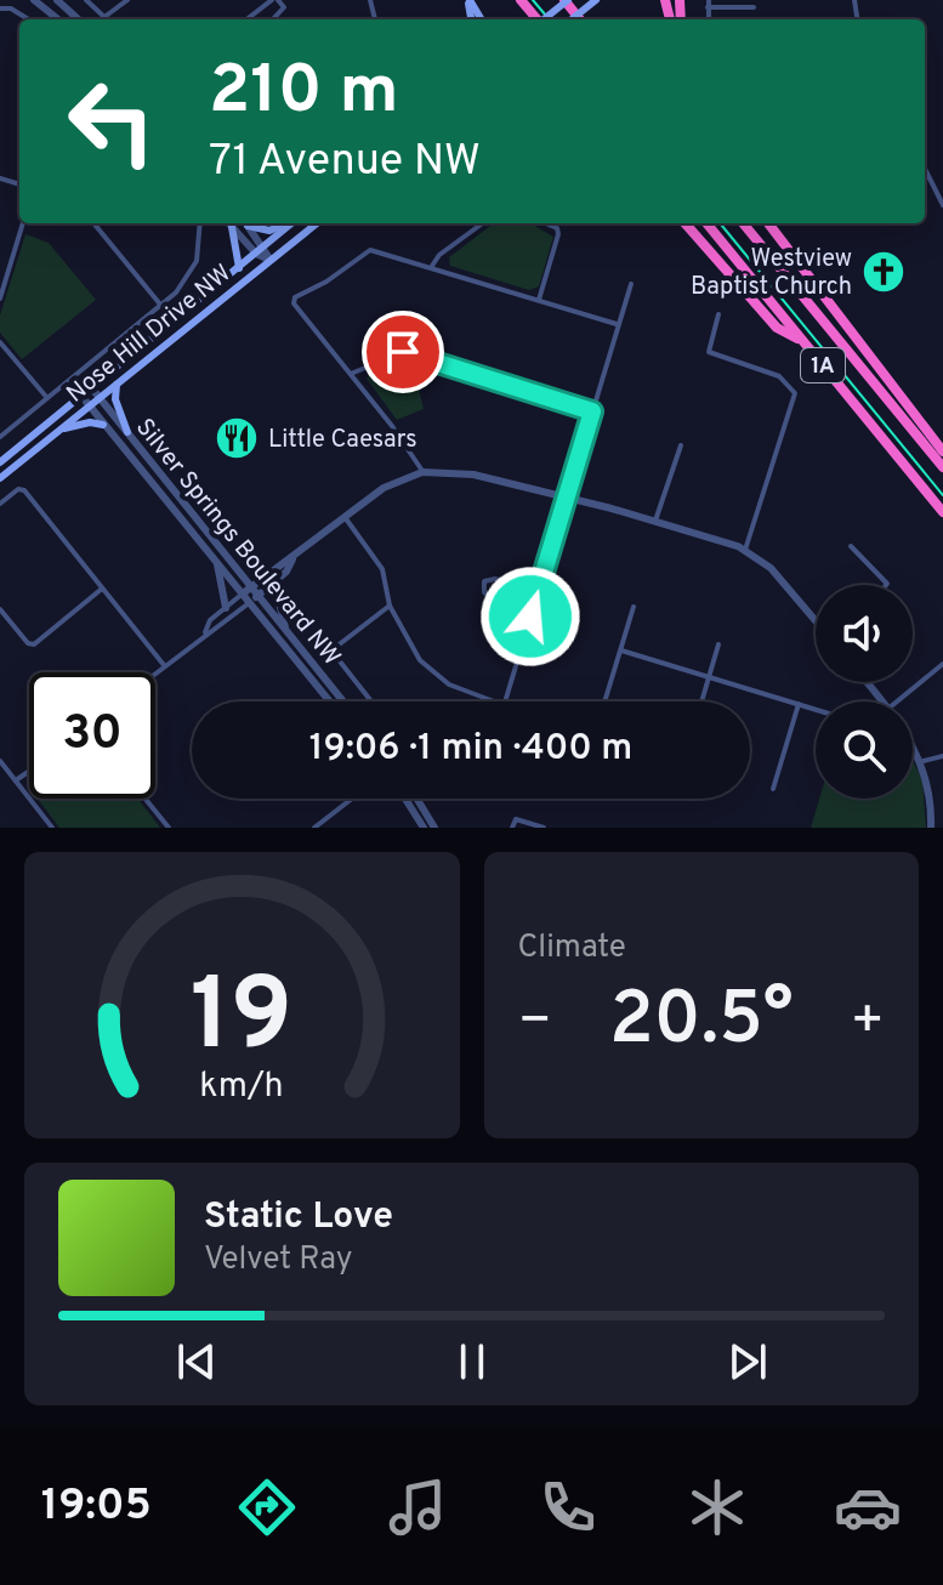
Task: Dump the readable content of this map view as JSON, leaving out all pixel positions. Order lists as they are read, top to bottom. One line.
{"streets":{"highway":["1A"],"main road":["Nose Hill Drive NW"],"street":["Silver Springs Boulevard NW"]},"crossings":[["Nose Hill Drive NW","Silver Springs Boulevard NW"]],"places":{"church":["Westview Baptist Church"],"restaurant":["Little Caesars"]},"page":{"turn":["210 m","71 Avenue NW"],"limit":"30","trip":"19:06 · 1 min · 400 m","tile":"Climate","heat":["−","20.5°","+"],"song":["Static Love","Velvet Ray"],"tabs":"19:05","gauge":["19","km/h"]}}
